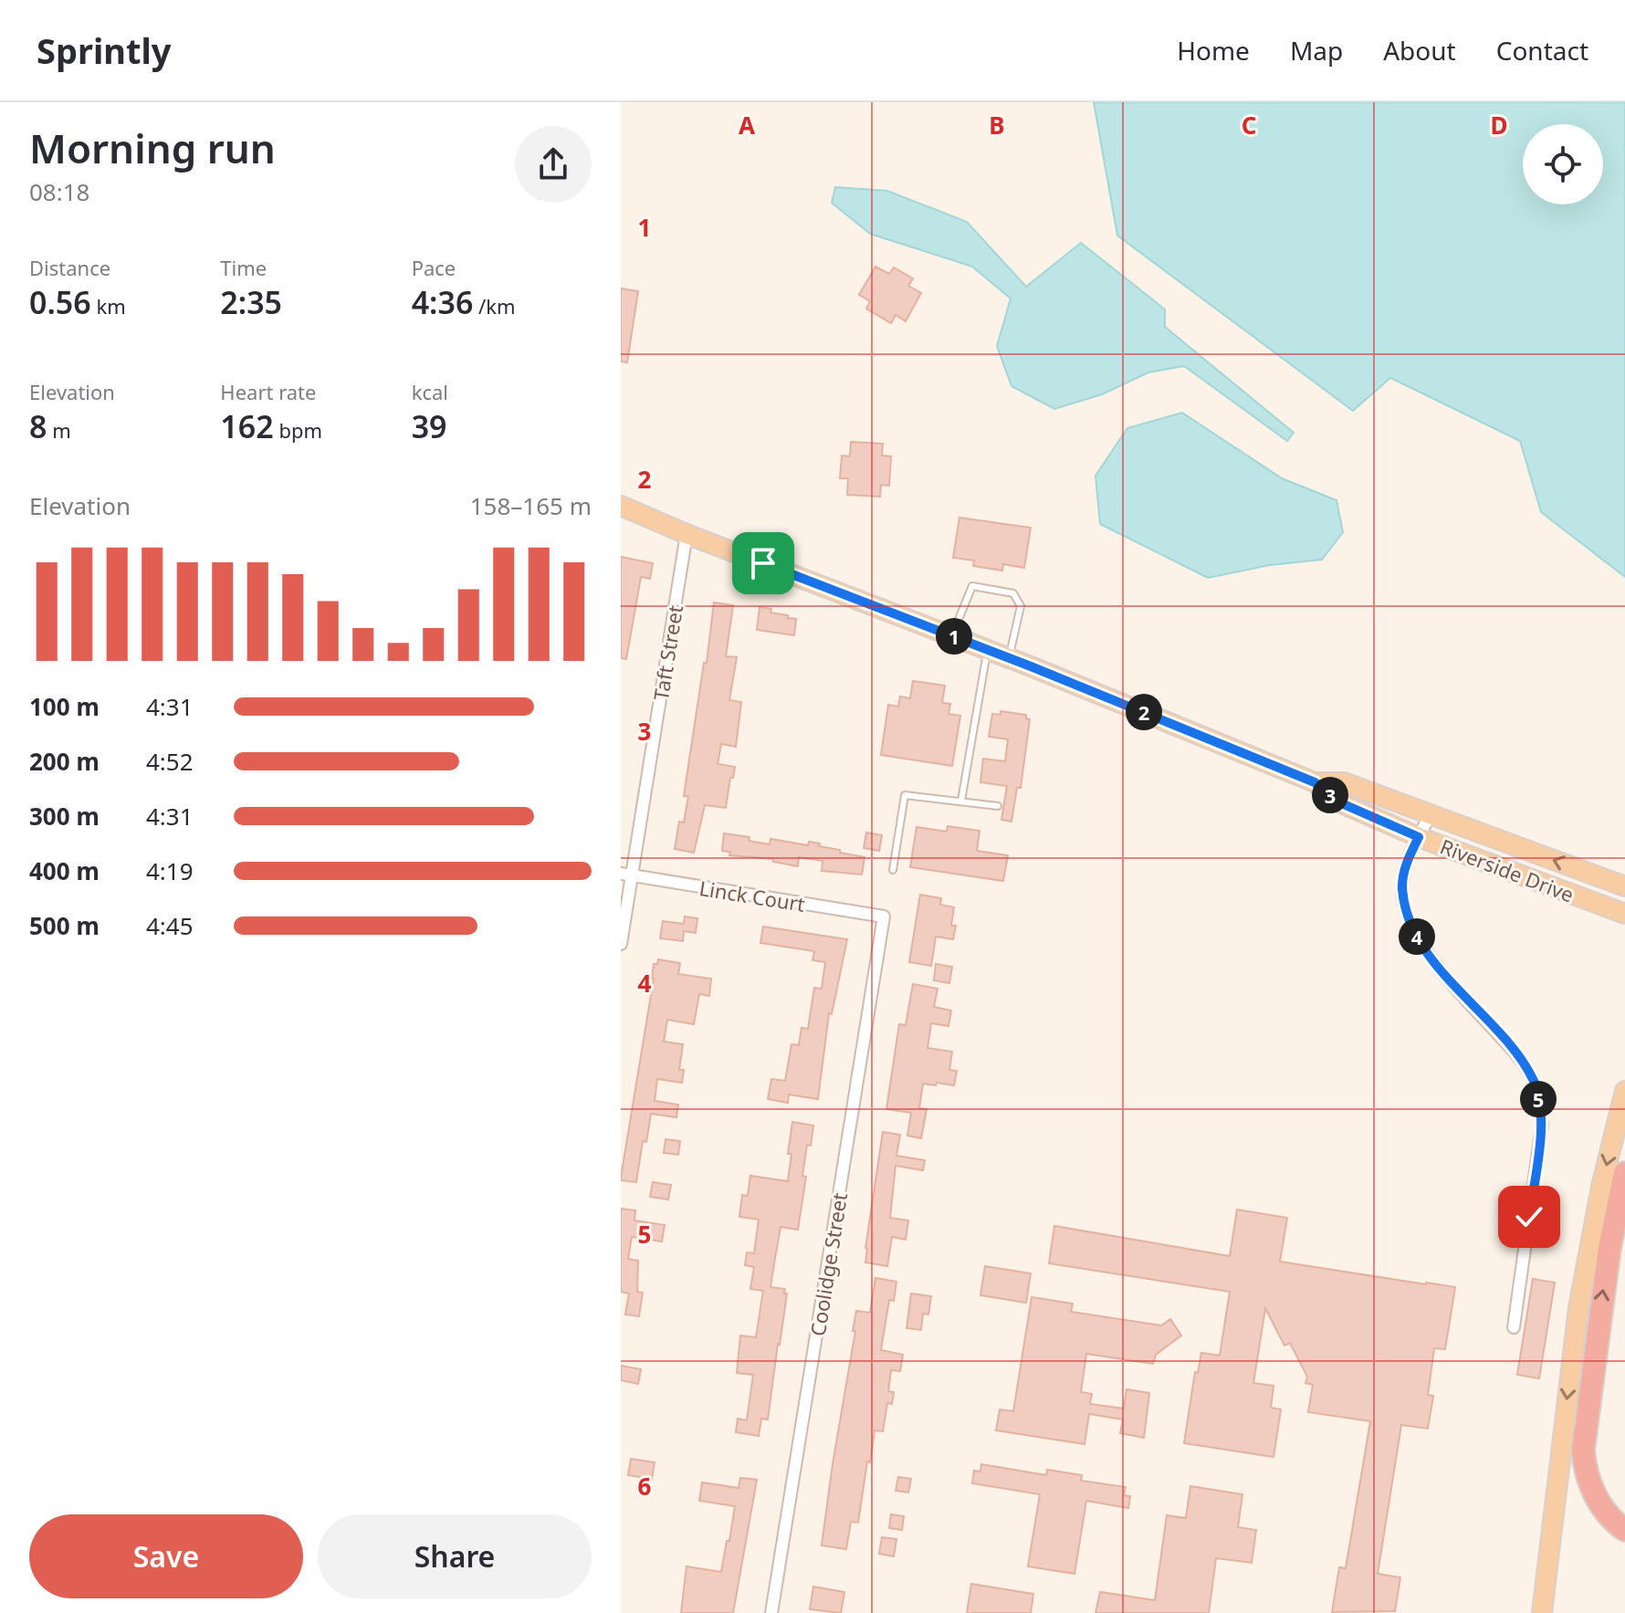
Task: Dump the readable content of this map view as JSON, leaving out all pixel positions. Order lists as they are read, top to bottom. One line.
{"streets":{"main road":["Riverside Drive"],"street":["Taft Street","Linck Court","Coolidge Street"]},"crossings":[["Taft Street","Riverside Drive"],["Taft Street","Linck Court"],["Linck Court","Coolidge Street"]],"page":{"header":"Sprintly","nav":["Home","Map","About","Contact"],"heading":["Morning run","08:18"],"stats":[["Distance","0.56 km"],["Time","2:35"],["Pace","4:36 /km"],["Elevation","8 m"],["Heart rate","162 bpm"],["kcal","39"]],"chart":["Elevation","158–165 m"],"pins":["1","2","3","4","5"],"list":[{"name":"100 m","note":"4:31"},{"name":"200 m","note":"4:52"},{"name":"300 m","note":"4:31"},{"name":"400 m","note":"4:19"},{"name":"500 m","note":"4:45"}],"buttons":["Save","Share"]},"grid":{"columns":["A","B","C","D"],"rows":["1","2","3","4","5","6"]}}
